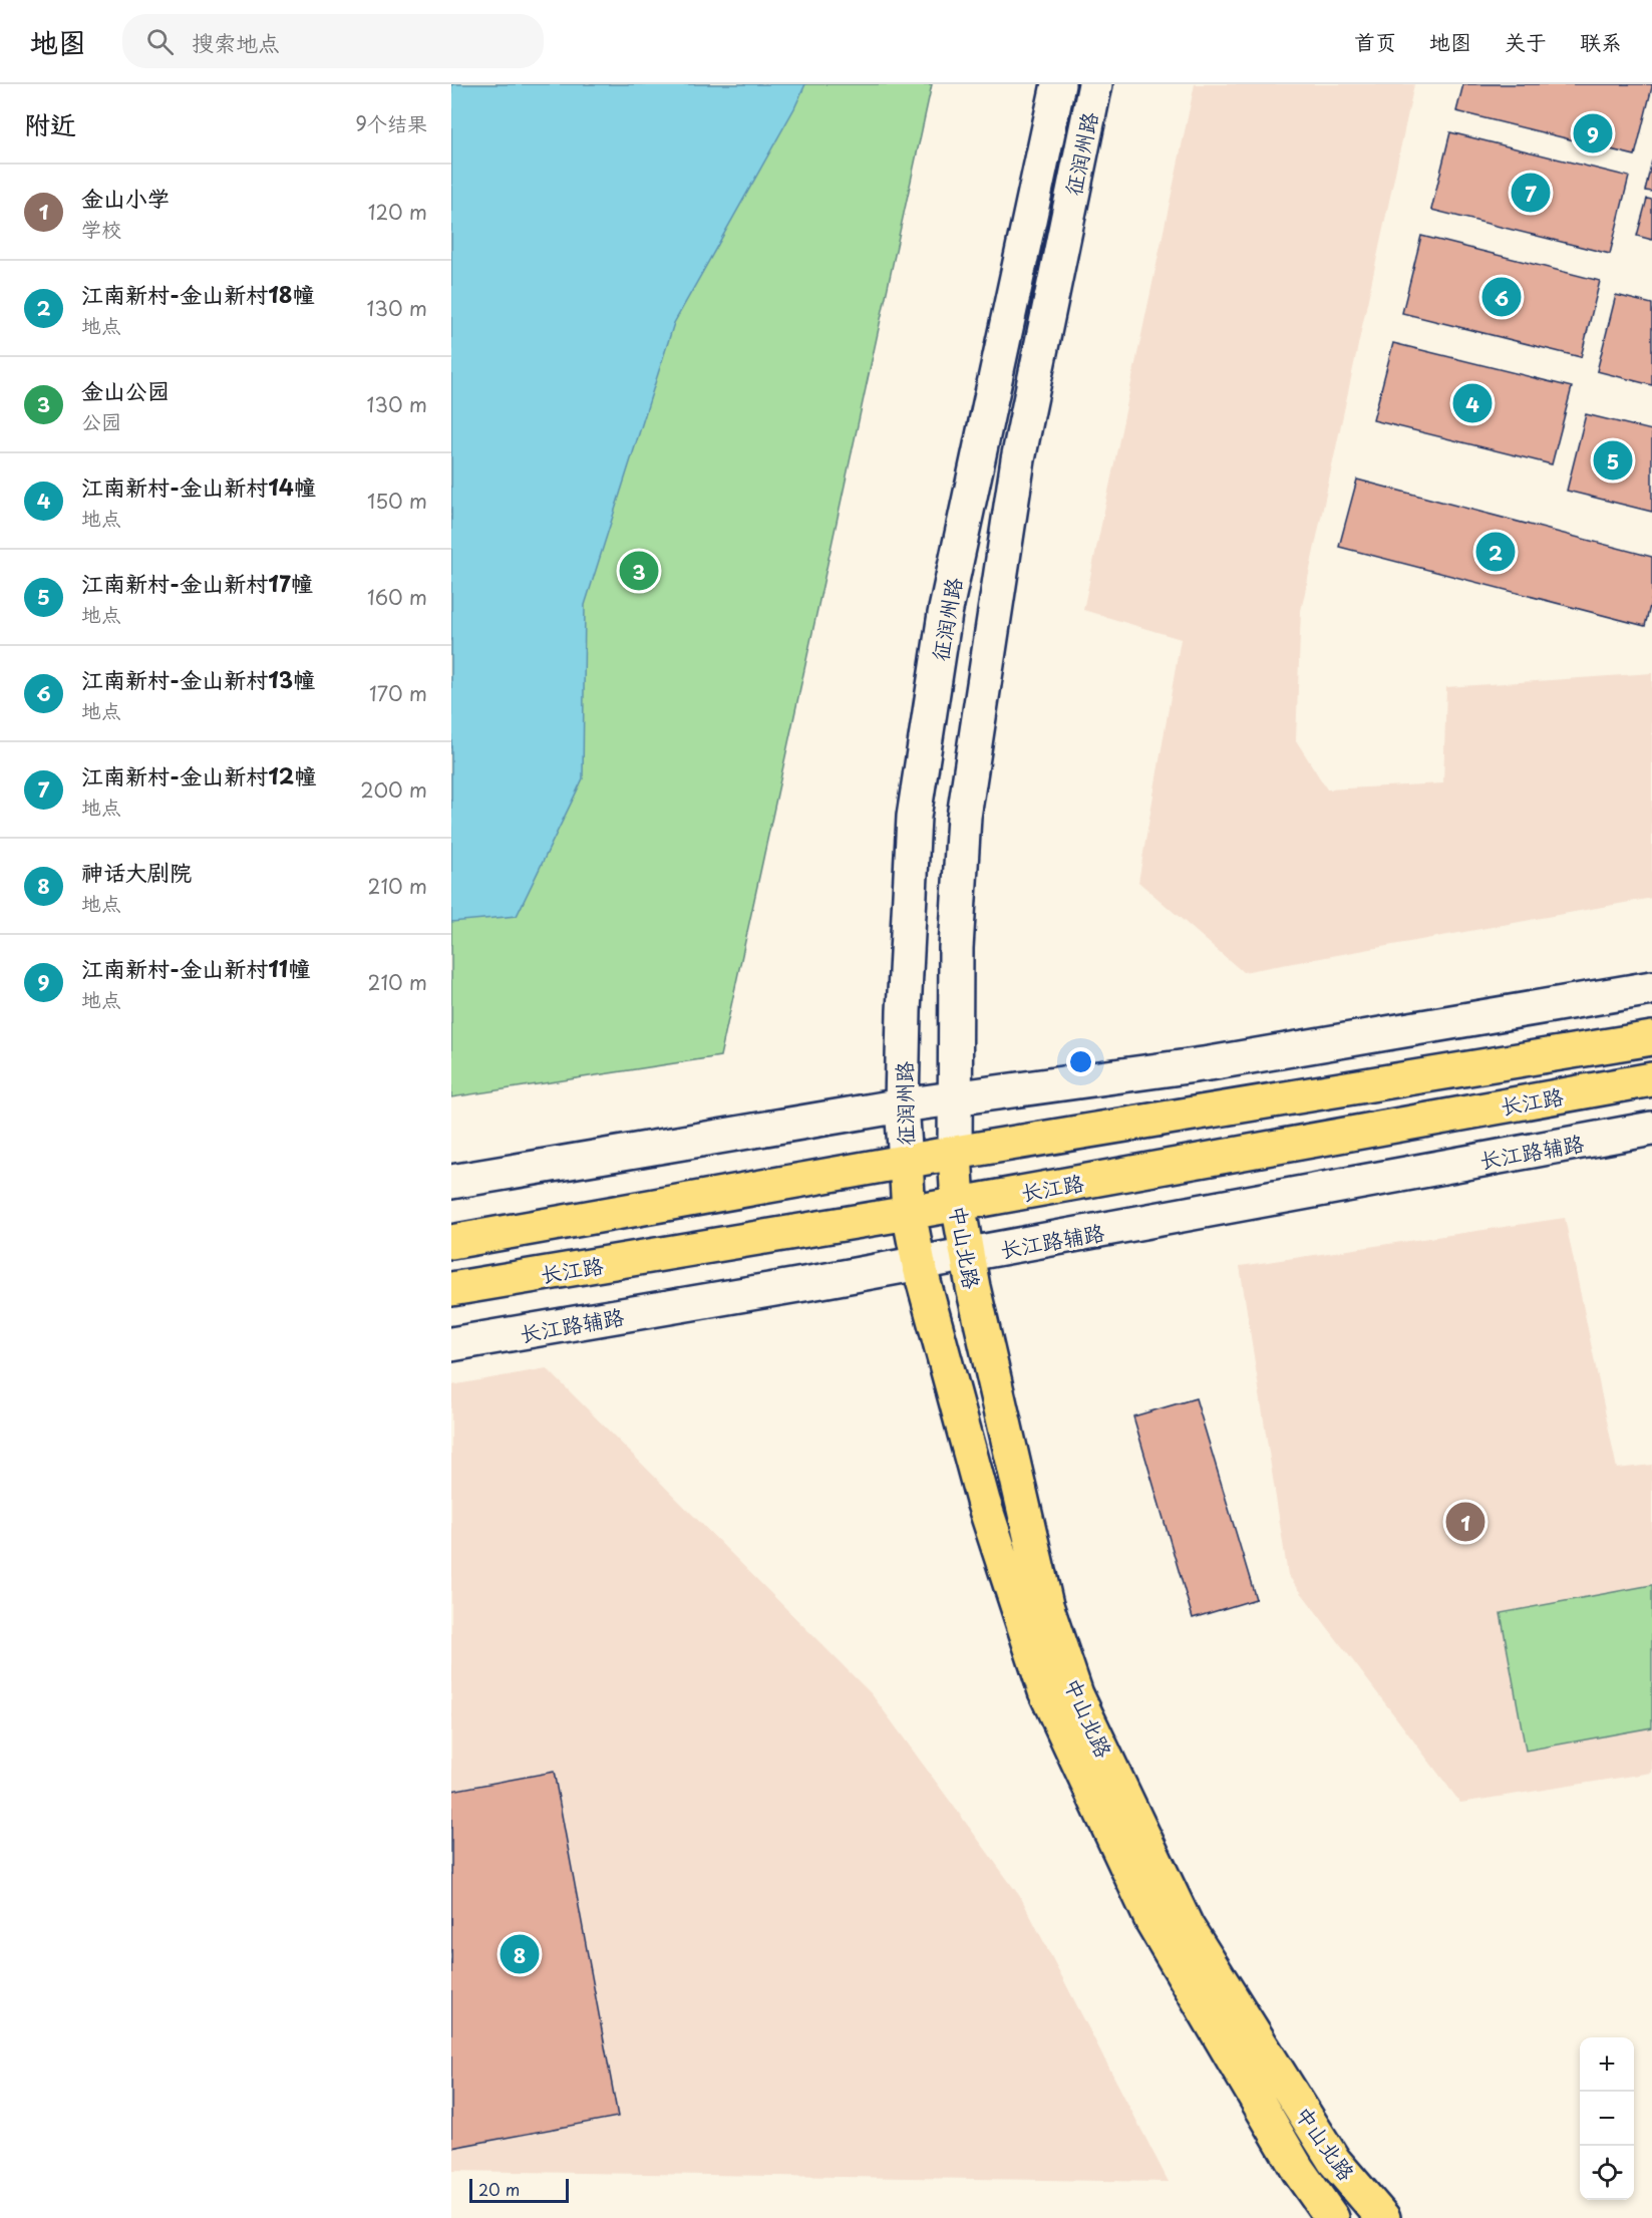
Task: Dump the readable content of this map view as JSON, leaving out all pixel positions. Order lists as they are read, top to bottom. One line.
{"streets":{"main road":["长江路","中山北路"],"street":["征润州路","长江路辅路"]},"crossings":[["征润州路","长江路"],["征润州路","中山北路"],["长江路","中山北路"],["长江路辅路","中山北路"]],"scale_bar":"20 m","page":{"header":"地图","search":"搜索地点","nav":["首页","地图","关于","联系"],"heading":["附近","9个结果"],"pins":["9","7","6","4","5","2","3","1","8"],"list":[{"mark":"1","name":"金山小学","note":"学校","value":"120 m"},{"mark":"2","name":"江南新村-金山新村18幢","note":"地点","value":"130 m"},{"mark":"3","name":"金山公园","note":"公园","value":"130 m"},{"mark":"4","name":"江南新村-金山新村14幢","note":"地点","value":"150 m"},{"mark":"5","name":"江南新村-金山新村17幢","note":"地点","value":"160 m"},{"mark":"6","name":"江南新村-金山新村13幢","note":"地点","value":"170 m"},{"mark":"7","name":"江南新村-金山新村12幢","note":"地点","value":"200 m"},{"mark":"8","name":"神话大剧院","note":"地点","value":"210 m"},{"mark":"9","name":"江南新村-金山新村11幢","note":"地点","value":"210 m"}],"map_buttons":["+","−"],"scale":"20 m"}}
